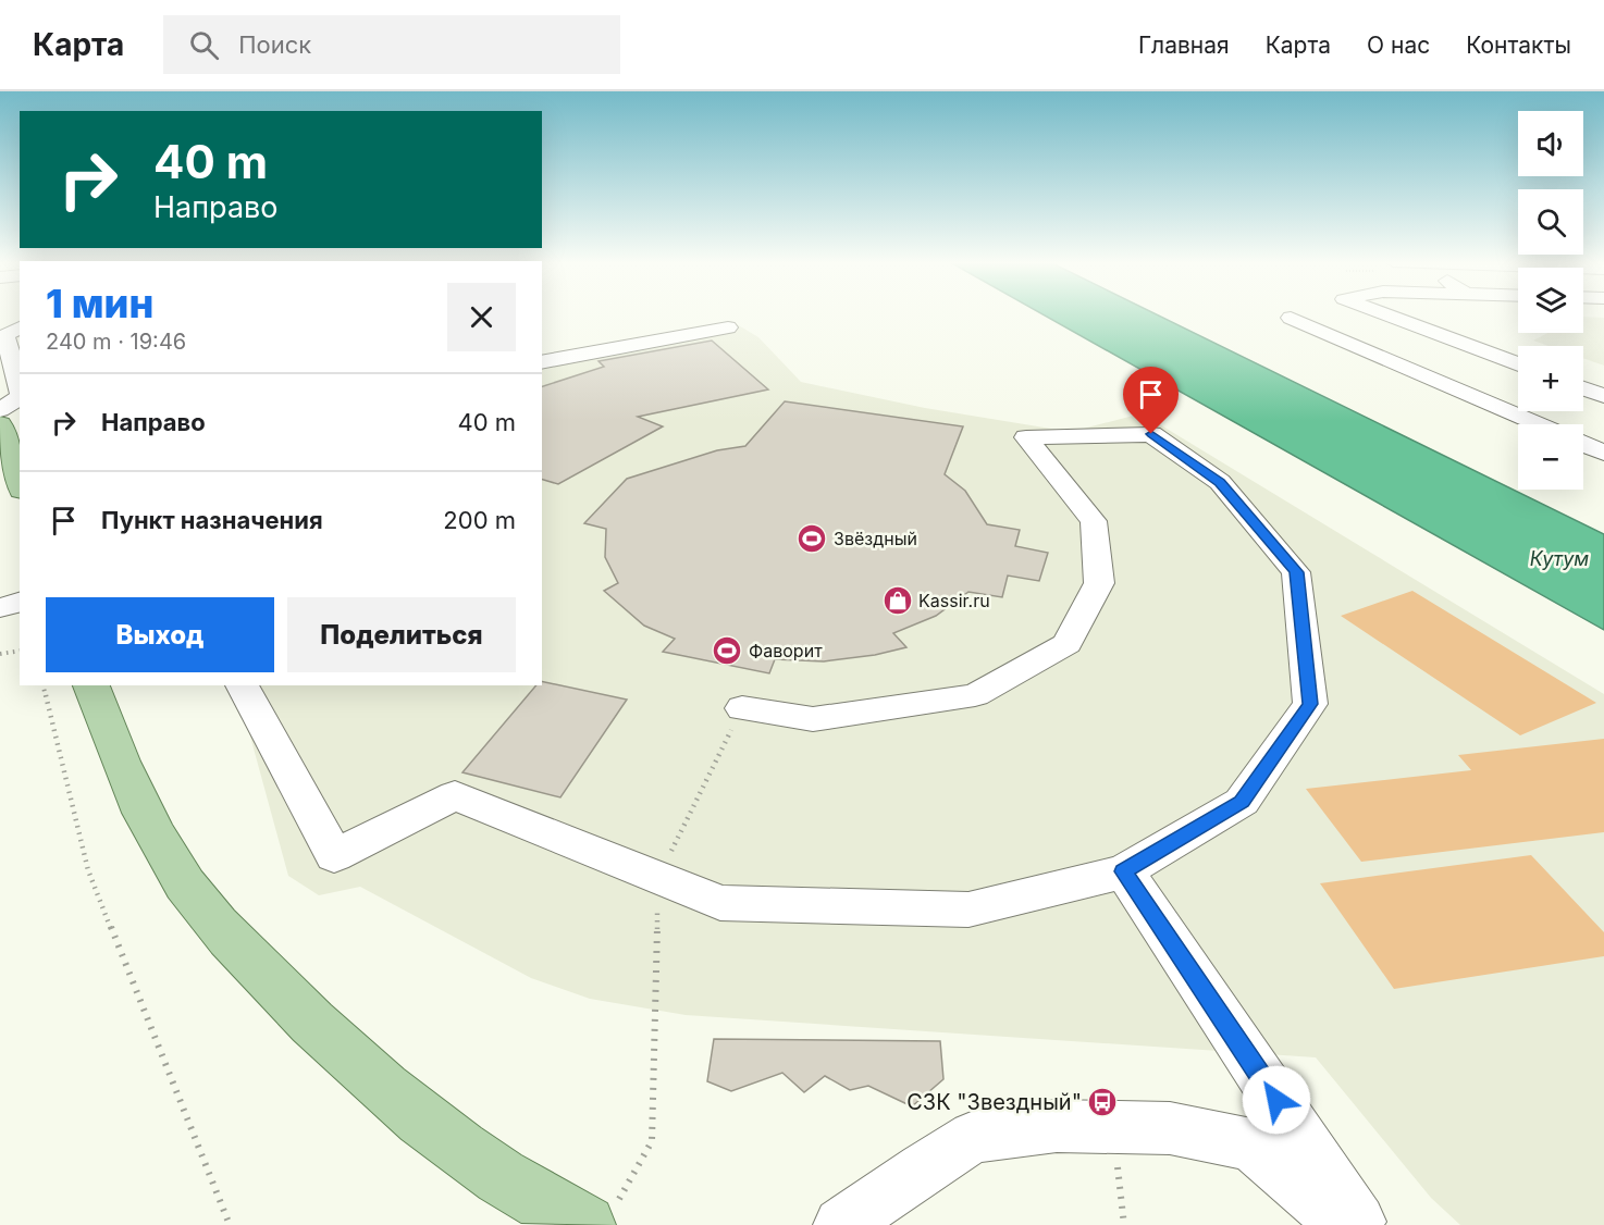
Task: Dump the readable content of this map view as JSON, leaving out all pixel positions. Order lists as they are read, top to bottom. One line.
{"water":["Кутум"],"places":{"sports":["Звёздный","Фаворит"],"shop":["Kassir.ru"],"bus stop":["СЗК \"Звездный\""]},"page":{"header":"Карта","search":"Поиск","nav":["Главная","Карта","О нас","Контакты"],"map_buttons":["+","−"],"turn":["40 m","Направо"],"heading":["1 мин","240 m · 19:46"],"list":[{"name":"Направо","value":"40 m"},{"name":"Пункт назначения","value":"200 m"}],"buttons":["Выход","Поделиться"]}}
